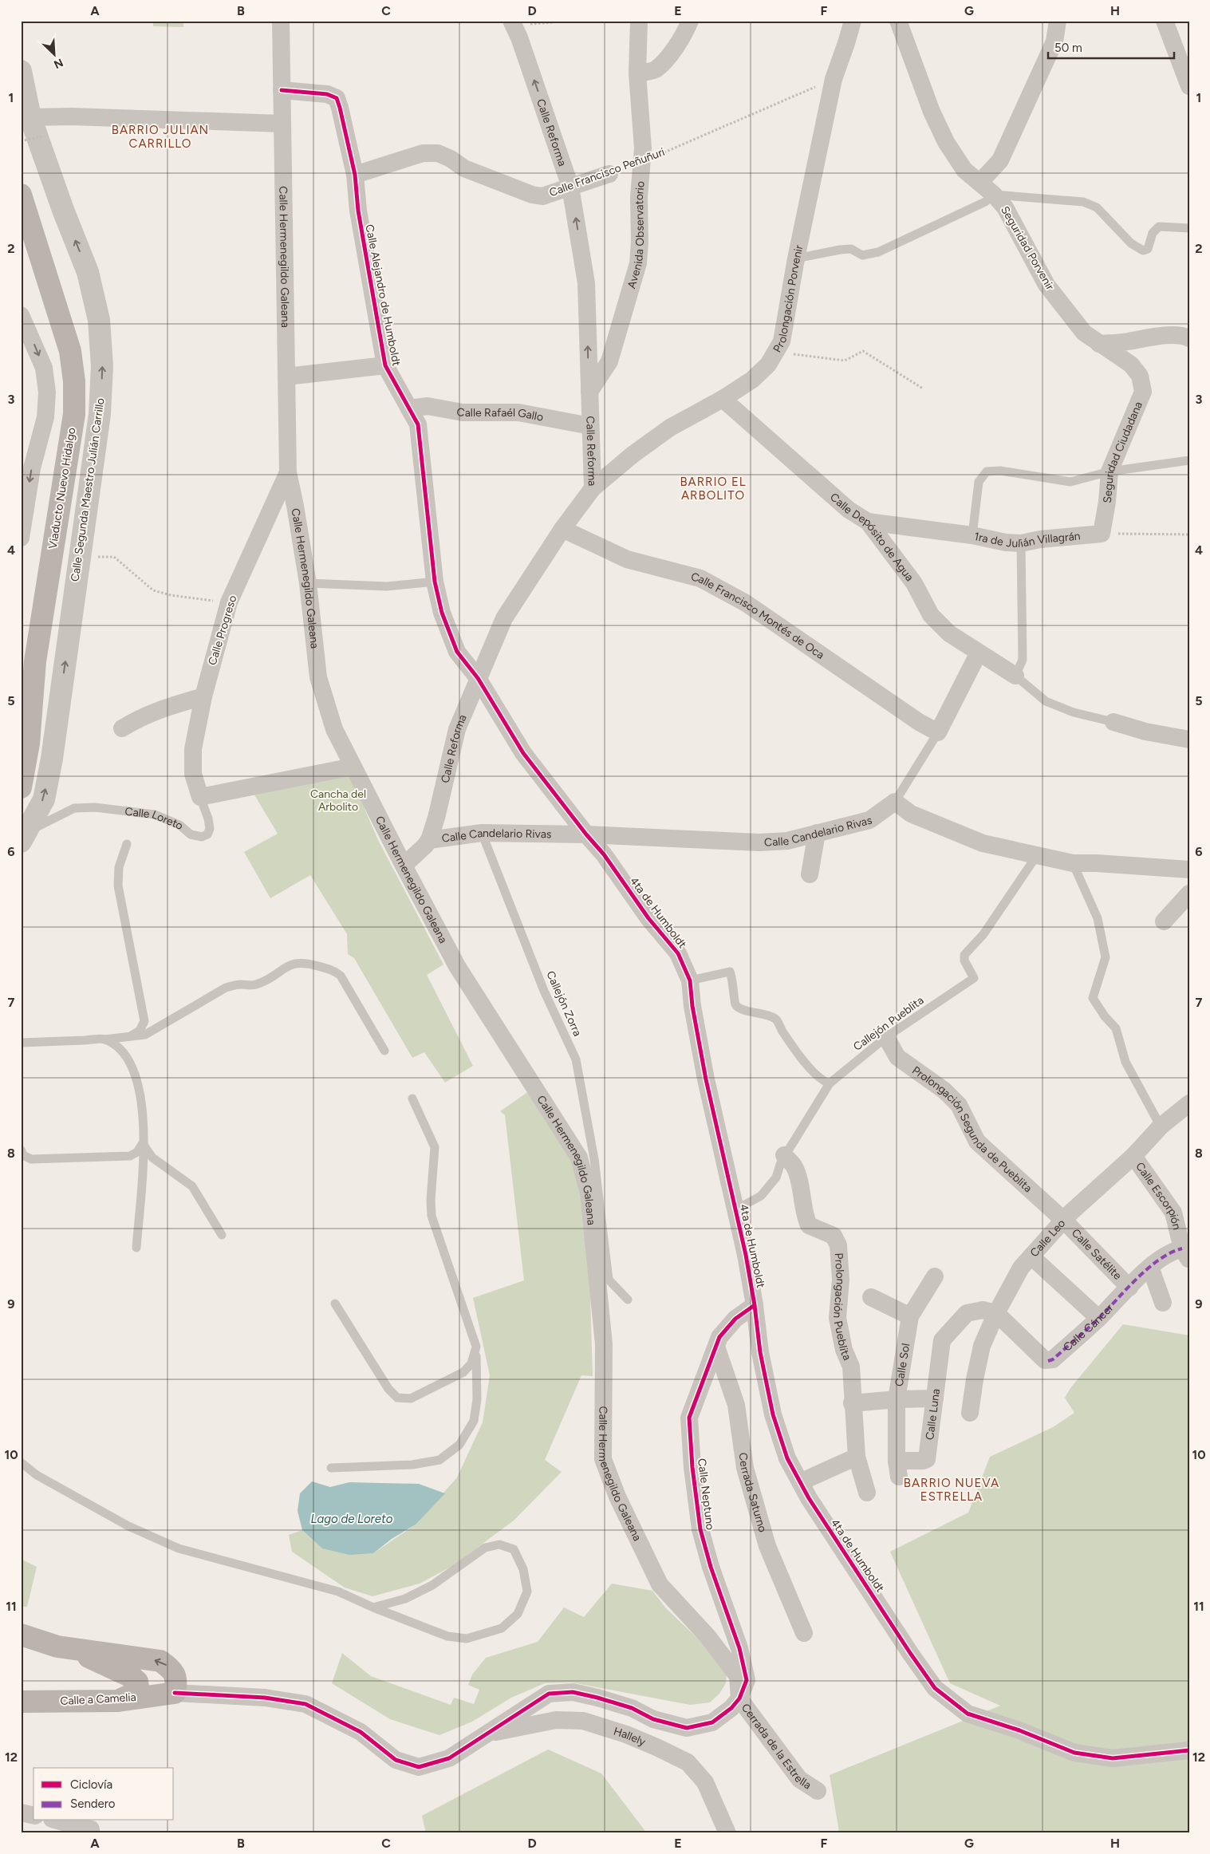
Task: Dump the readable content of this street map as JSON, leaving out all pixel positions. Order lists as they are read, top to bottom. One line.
{"streets":{"main road":["Viaducto Nuevo Hidalgo","Calle a Camelia"],"street":["Calle Reforma","Calle Francisco Peñuñuri","Avenida Observatorio","Seguridad Porvenir","Calle Hermenegildo Galeana","Calle Alejandro de Humboldt","Prolongación Porvenir","Calle Rafaél Gallo","Seguridad Ciudadana","Calle Segunda Maestro Julián Carrillo","1ra de Julián Villagrán","Calle Depósito de Agua","Calle Francisco Montés de Oca","Calle Progreso","Calle Candelario Rivas","4ta de Humboldt","Prolongación Segunda de Pueblita","Calle Escorpión","Calle Leo","Calle Satélite","Prolongación Pueblita","Calle Cáncer","Calle Sol","Calle Luna","Cerrada Saturno","Calle Neptuno","Hallely","Cerrada de la Estrella"],"lane":["Calle Loreto","Callejón Zorra","Callejón Pueblita"]},"crossings":[["Calle Reforma","Calle Francisco Peñuñuri"],["Calle Reforma","Avenida Observatorio"],["Calle Reforma","Calle Hermenegildo Galeana"],["Calle Reforma","Calle Alejandro de Humboldt"],["Calle Reforma","Prolongación Porvenir"],["Calle Reforma","Calle Rafaél Gallo"],["Calle Reforma","Calle Francisco Montés de Oca"],["Calle Reforma","Calle Candelario Rivas"],["Calle Reforma","4ta de Humboldt"],["Calle Francisco Peñuñuri","Avenida Observatorio"],["Calle Francisco Peñuñuri","Calle Alejandro de Humboldt"],["Calle Francisco Peñuñuri","Prolongación Porvenir"],["Seguridad Porvenir","Seguridad Ciudadana"],["Calle Hermenegildo Galeana","Calle Alejandro de Humboldt"],["Calle Hermenegildo Galeana","Calle Progreso"],["Calle Hermenegildo Galeana","Callejón Zorra"],["Calle Hermenegildo Galeana","Calle Neptuno"],["Calle Hermenegildo Galeana","Cerrada de la Estrella"],["Calle Alejandro de Humboldt","Calle Rafaél Gallo"],["Calle Alejandro de Humboldt","4ta de Humboldt"],["Prolongación Porvenir","Calle Depósito de Agua"],["Seguridad Ciudadana","1ra de Julián Villagrán"],["Calle Segunda Maestro Julián Carrillo","Calle Loreto"],["1ra de Julián Villagrán","Calle Depósito de Agua"],["Calle Progreso","Calle Loreto"],["Calle Candelario Rivas","4ta de Humboldt"],["Calle Candelario Rivas","Callejón Zorra"],["4ta de Humboldt","Callejón Pueblita"],["4ta de Humboldt","Calle Neptuno"],["Callejón Pueblita","Prolongación Segunda de Pueblita"],["Callejón Pueblita","Prolongación Pueblita"],["Prolongación Segunda de Pueblita","Calle Leo"],["Prolongación Segunda de Pueblita","Calle Satélite"],["Calle Escorpión","Calle Leo"],["Calle Escorpión","Calle Cáncer"],["Calle Leo","Calle Satélite"],["Calle Leo","Calle Cáncer"],["Calle Leo","Calle Luna"],["Calle Satélite","Calle Cáncer"],["Calle Cáncer","Calle Luna"],["Calle Sol","Calle Luna"],["Cerrada Saturno","Calle Neptuno"],["Calle Neptuno","Cerrada de la Estrella"]],"one_way":["Calle Reforma"],"districts":["BARRIO JULIAN CARRILLO","BARRIO EL ARBOLITO","BARRIO NUEVA ESTRELLA"],"water":["Lago de Loreto"],"parks":["Cancha del Arbolito"],"legend":["Ciclovía","Sendero"],"scale_bar":"50 m","north":"bottom right","grid":{"columns":["A","B","C","D","E","F","G","H"],"rows":["1","2","3","4","5","6","7","8","9","10","11","12"]}}
